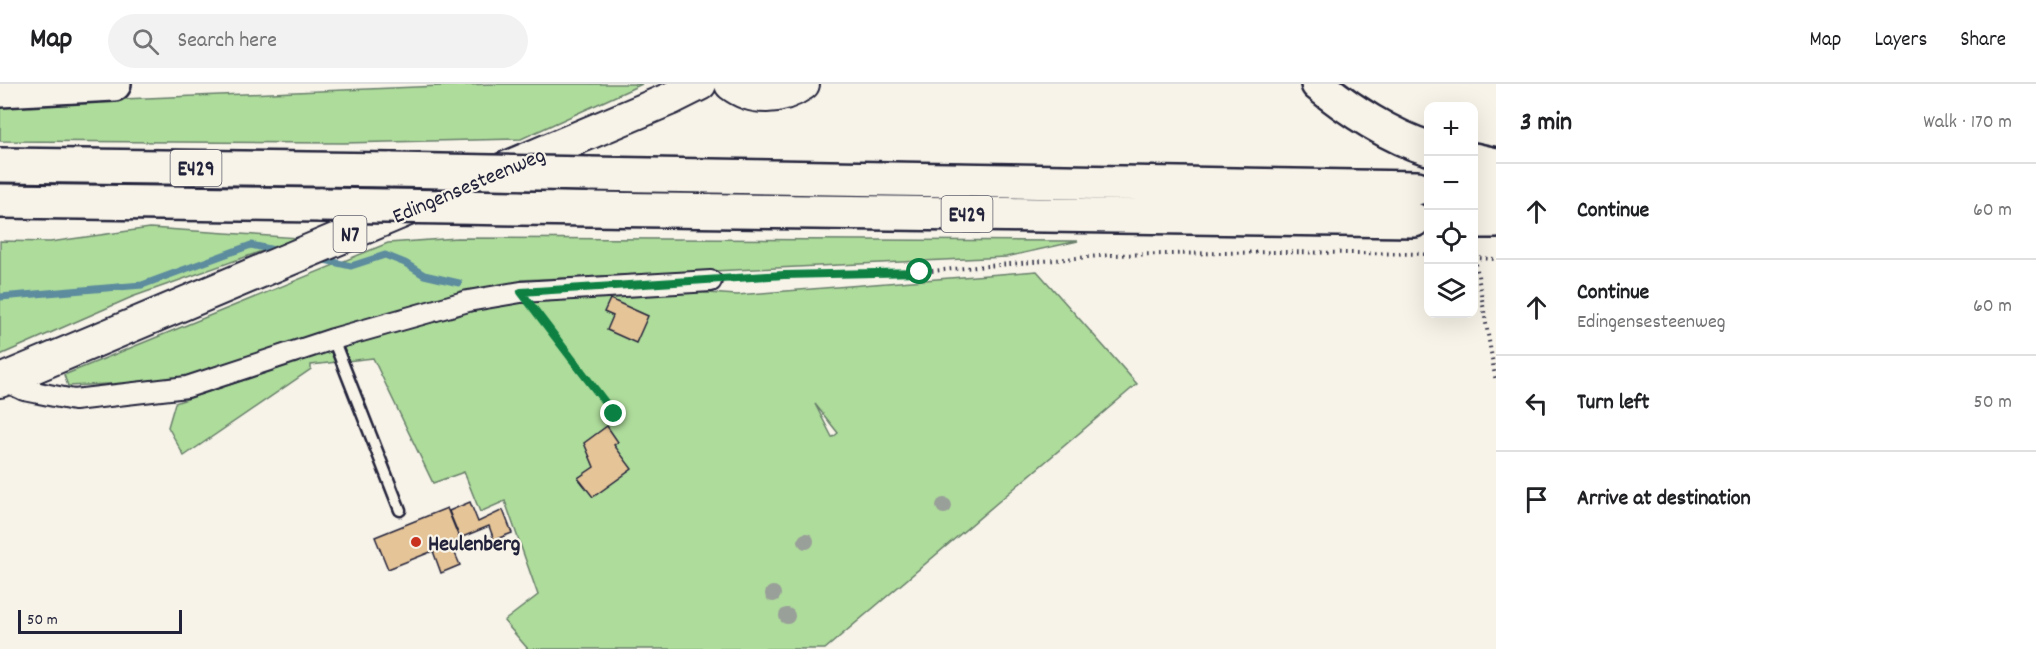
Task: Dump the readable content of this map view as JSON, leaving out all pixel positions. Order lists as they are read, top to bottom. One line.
{"streets":{"highway":["E429"],"main road":["Edingensesteenweg","N7"]},"places":["Heulenberg"],"scale_bar":"50 m","page":{"header":"Map","search":"Search here","nav":["Map","Layers","Share"],"heading":["3 min","Walk · 170 m"],"map_buttons":["+","−"],"list":[["Continue","60 m"],["Continue","Edingensesteenweg","60 m"],["Turn left","50 m"],"Arrive at destination"],"scale":"50 m"}}
